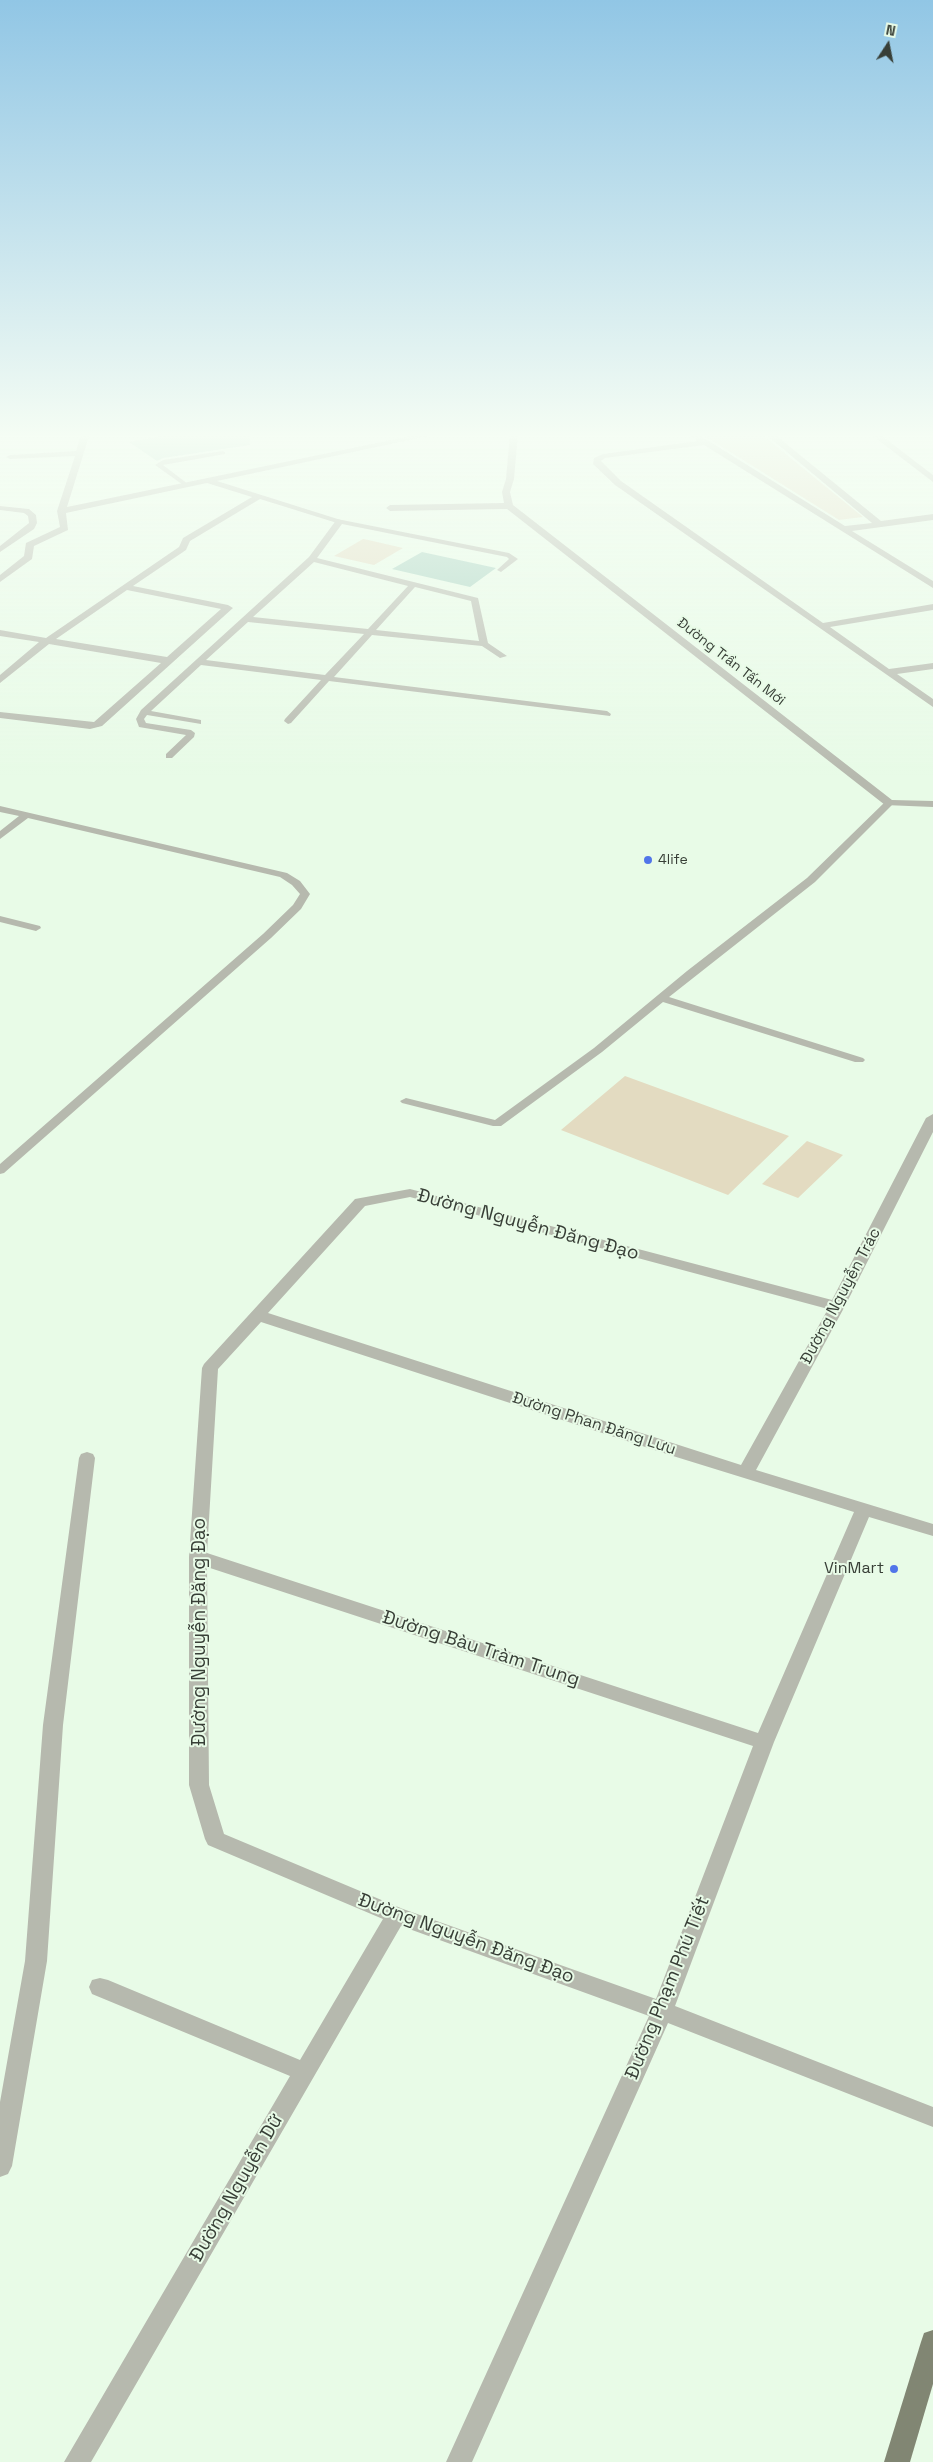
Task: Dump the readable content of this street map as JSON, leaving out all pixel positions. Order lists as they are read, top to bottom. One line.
{"streets":{"street":["Đường Trần Tấn Mới","Đường Nguyễn Đăng Đạo","Đường Nguyễn Trác","Đường Phan Đăng Lưu","Đường Bàu Tràm Trung","Đường Phạm Phú Tiết","Đường Nguyễn Dữ"]},"crossings":[["Đường Nguyễn Đăng Đạo","Đường Nguyễn Trác"],["Đường Nguyễn Đăng Đạo","Đường Phan Đăng Lưu"],["Đường Nguyễn Đăng Đạo","Đường Bàu Tràm Trung"],["Đường Nguyễn Đăng Đạo","Đường Phạm Phú Tiết"],["Đường Nguyễn Đăng Đạo","Đường Nguyễn Dữ"],["Đường Nguyễn Trác","Đường Phan Đăng Lưu"],["Đường Phan Đăng Lưu","Đường Phạm Phú Tiết"],["Đường Bàu Tràm Trung","Đường Phạm Phú Tiết"]],"places":["4life","VinMart"],"north":"top"}
